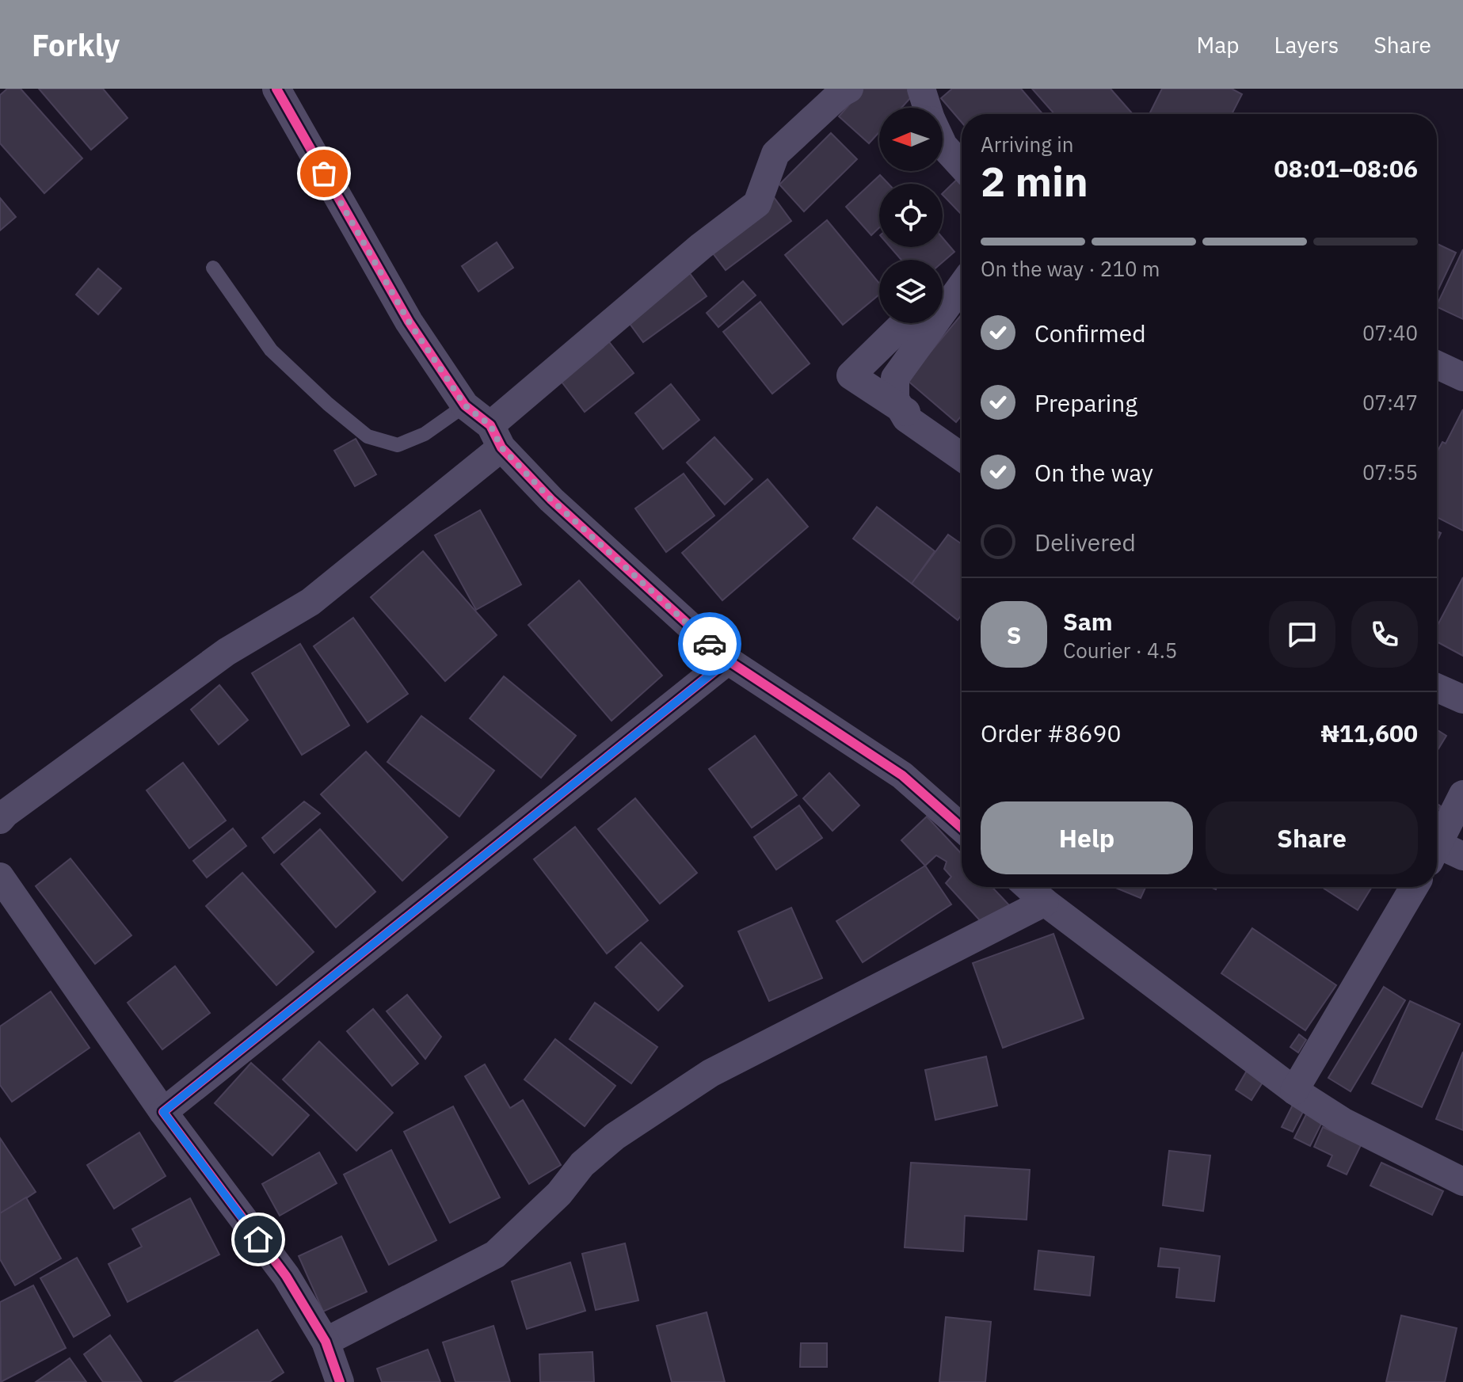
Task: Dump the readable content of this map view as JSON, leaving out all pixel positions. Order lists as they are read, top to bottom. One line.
{"north":"left","page":{"header":"Forkly","nav":["Map","Layers","Share"],"heading":["2 min","Arriving in","08:01–08:06"],"panel":["Sam","Courier · 4.5","Order #8690","₦11,600"],"bar":"On the way · 210 m","list":[["Confirmed","07:40"],["Preparing","07:47"],["On the way","07:55"],"Delivered"],"round":"S","buttons":["Help","Share"]}}
